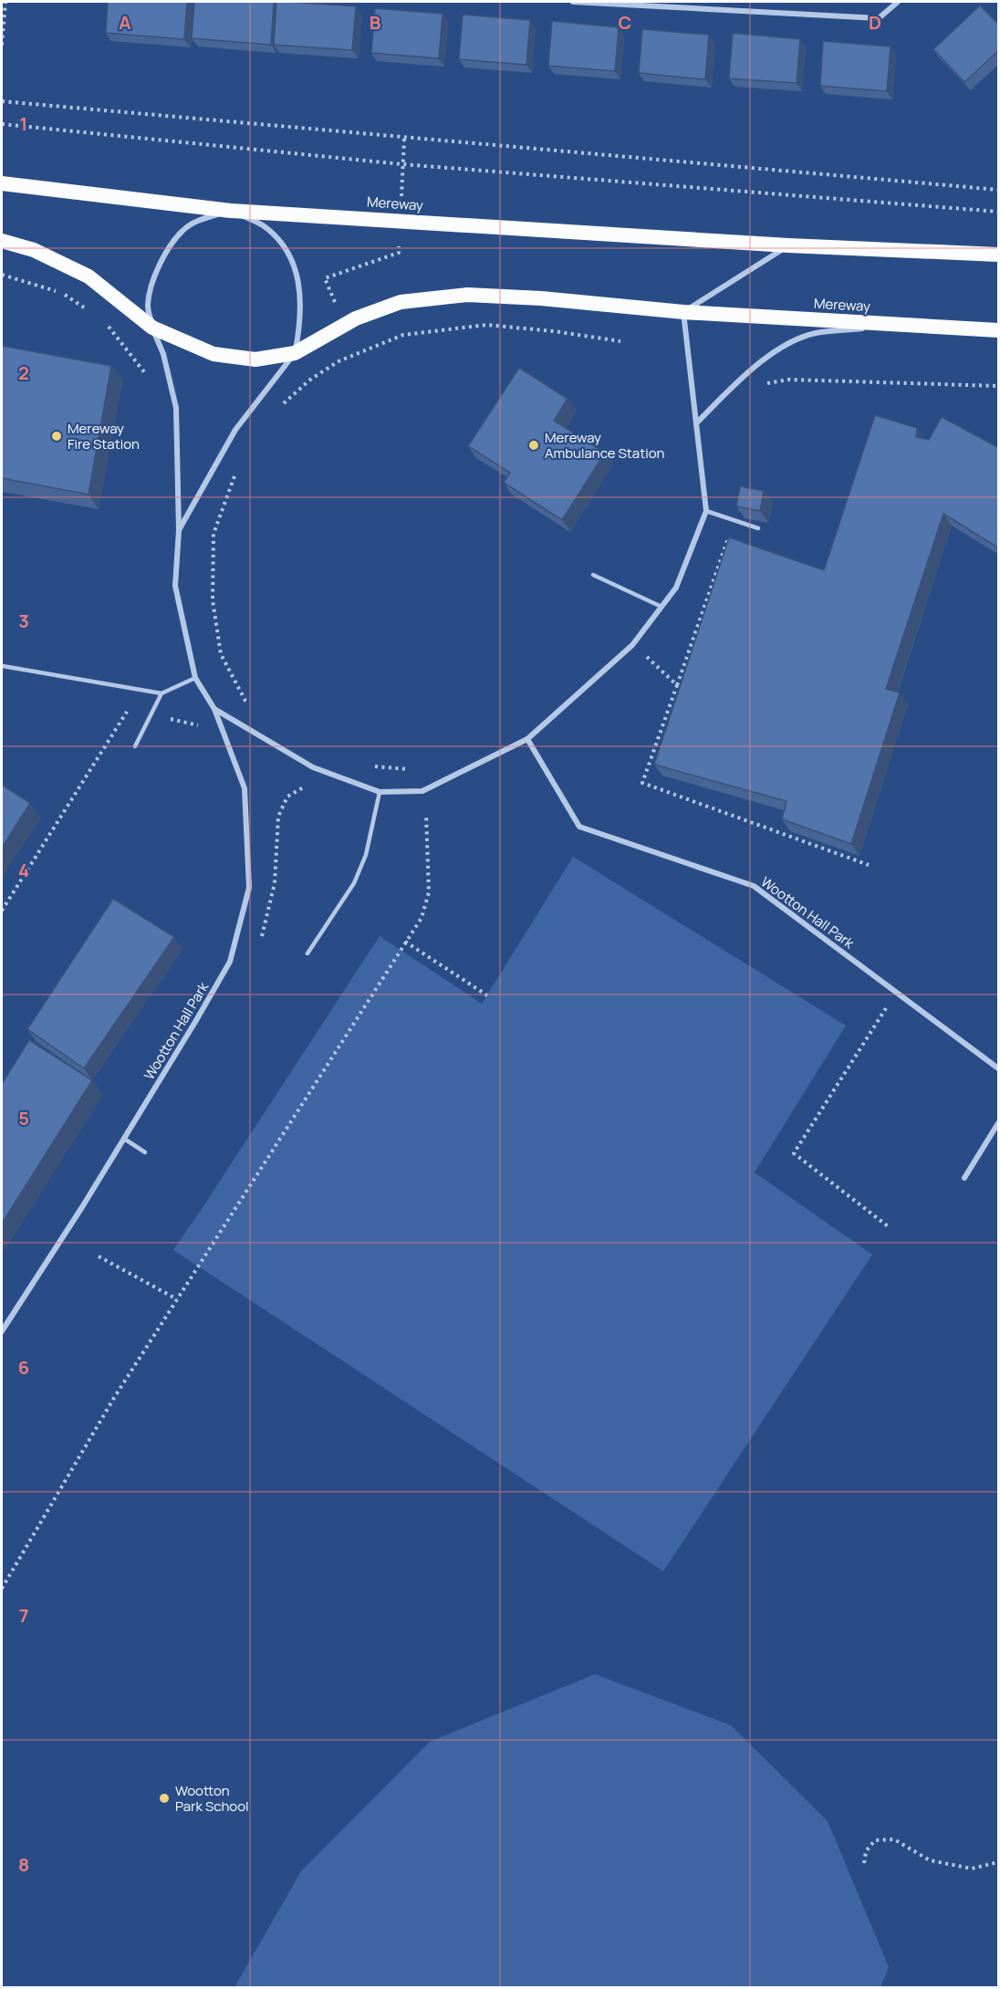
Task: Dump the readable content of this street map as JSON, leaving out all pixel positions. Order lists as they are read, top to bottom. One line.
{"streets":{"highway":["Mereway"],"street":["Wootton Hall Park"]},"places":["Mereway Fire Station","Mereway Ambulance Station","Wootton Park School"],"grid":{"columns":["A","B","C","D"],"rows":["1","2","3","4","5","6","7","8"]}}
